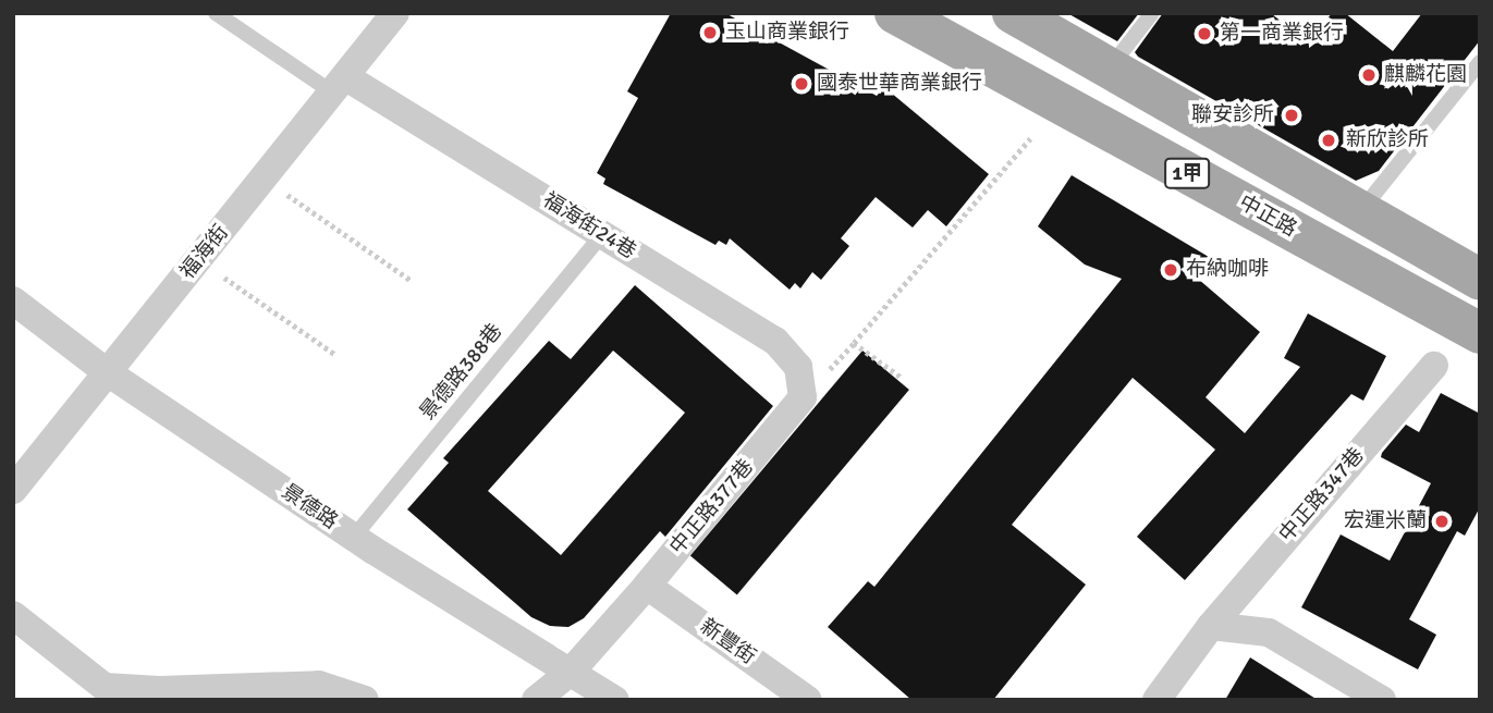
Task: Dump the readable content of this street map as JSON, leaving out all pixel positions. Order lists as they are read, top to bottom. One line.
{"streets":{"main road":["1甲","中正路"],"street":["福海街24巷","福海街","中正路347巷","景德路","中正路377巷","新豐街"],"lane":["景德路388巷"]},"crossings":[["福海街24巷","福海街"],["福海街24巷","景德路388巷"],["福海街24巷","中正路377巷"],["福海街","景德路"],["景德路388巷","景德路"],["景德路","中正路377巷"],["中正路377巷","新豐街"]],"places":["玉山商業銀行","第一商業銀行","麒麟花園","國泰世華商業銀行","聯安診所","新欣診所","布納咖啡","宏運米蘭"]}
